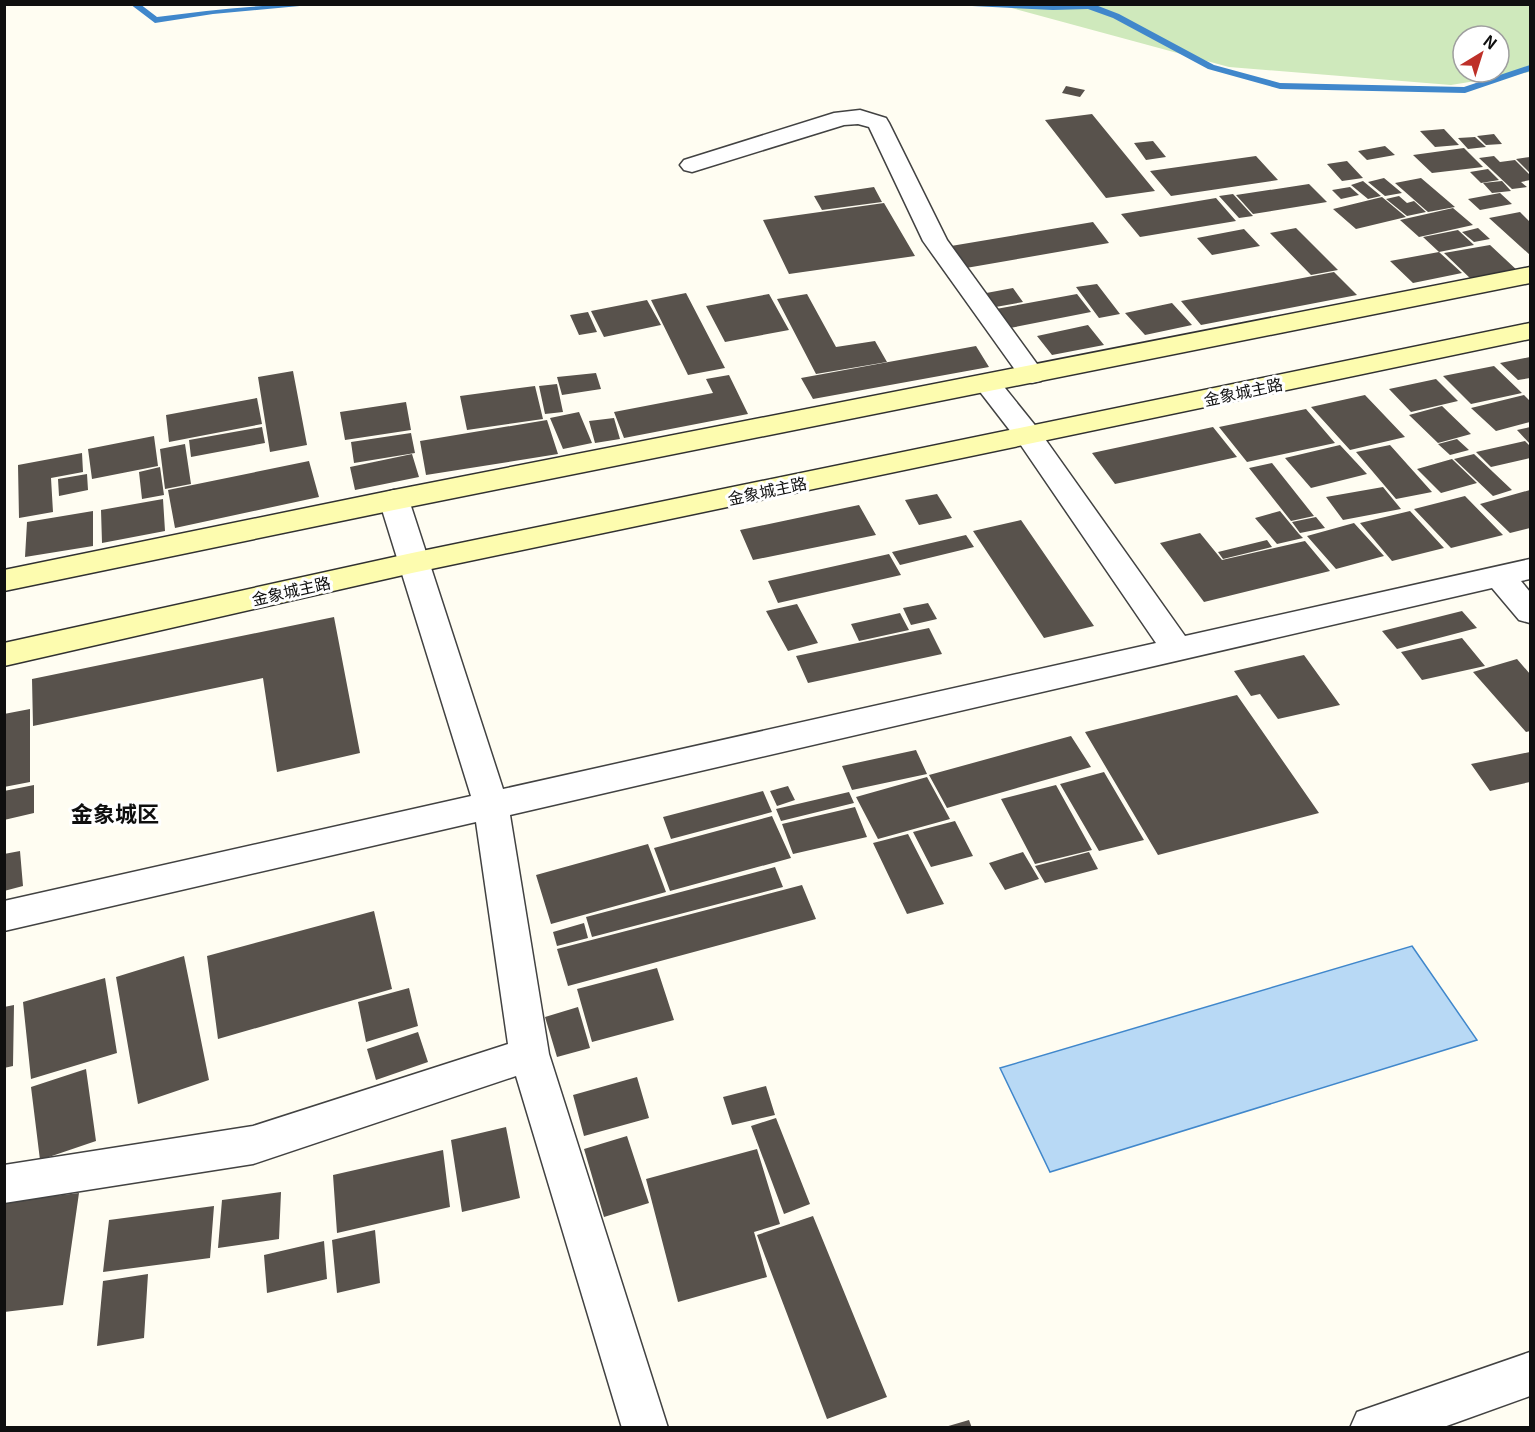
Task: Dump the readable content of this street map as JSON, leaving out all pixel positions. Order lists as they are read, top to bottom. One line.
{"streets":{"main road":["金象城主路"]},"districts":["金象城区"],"north":"top right"}
